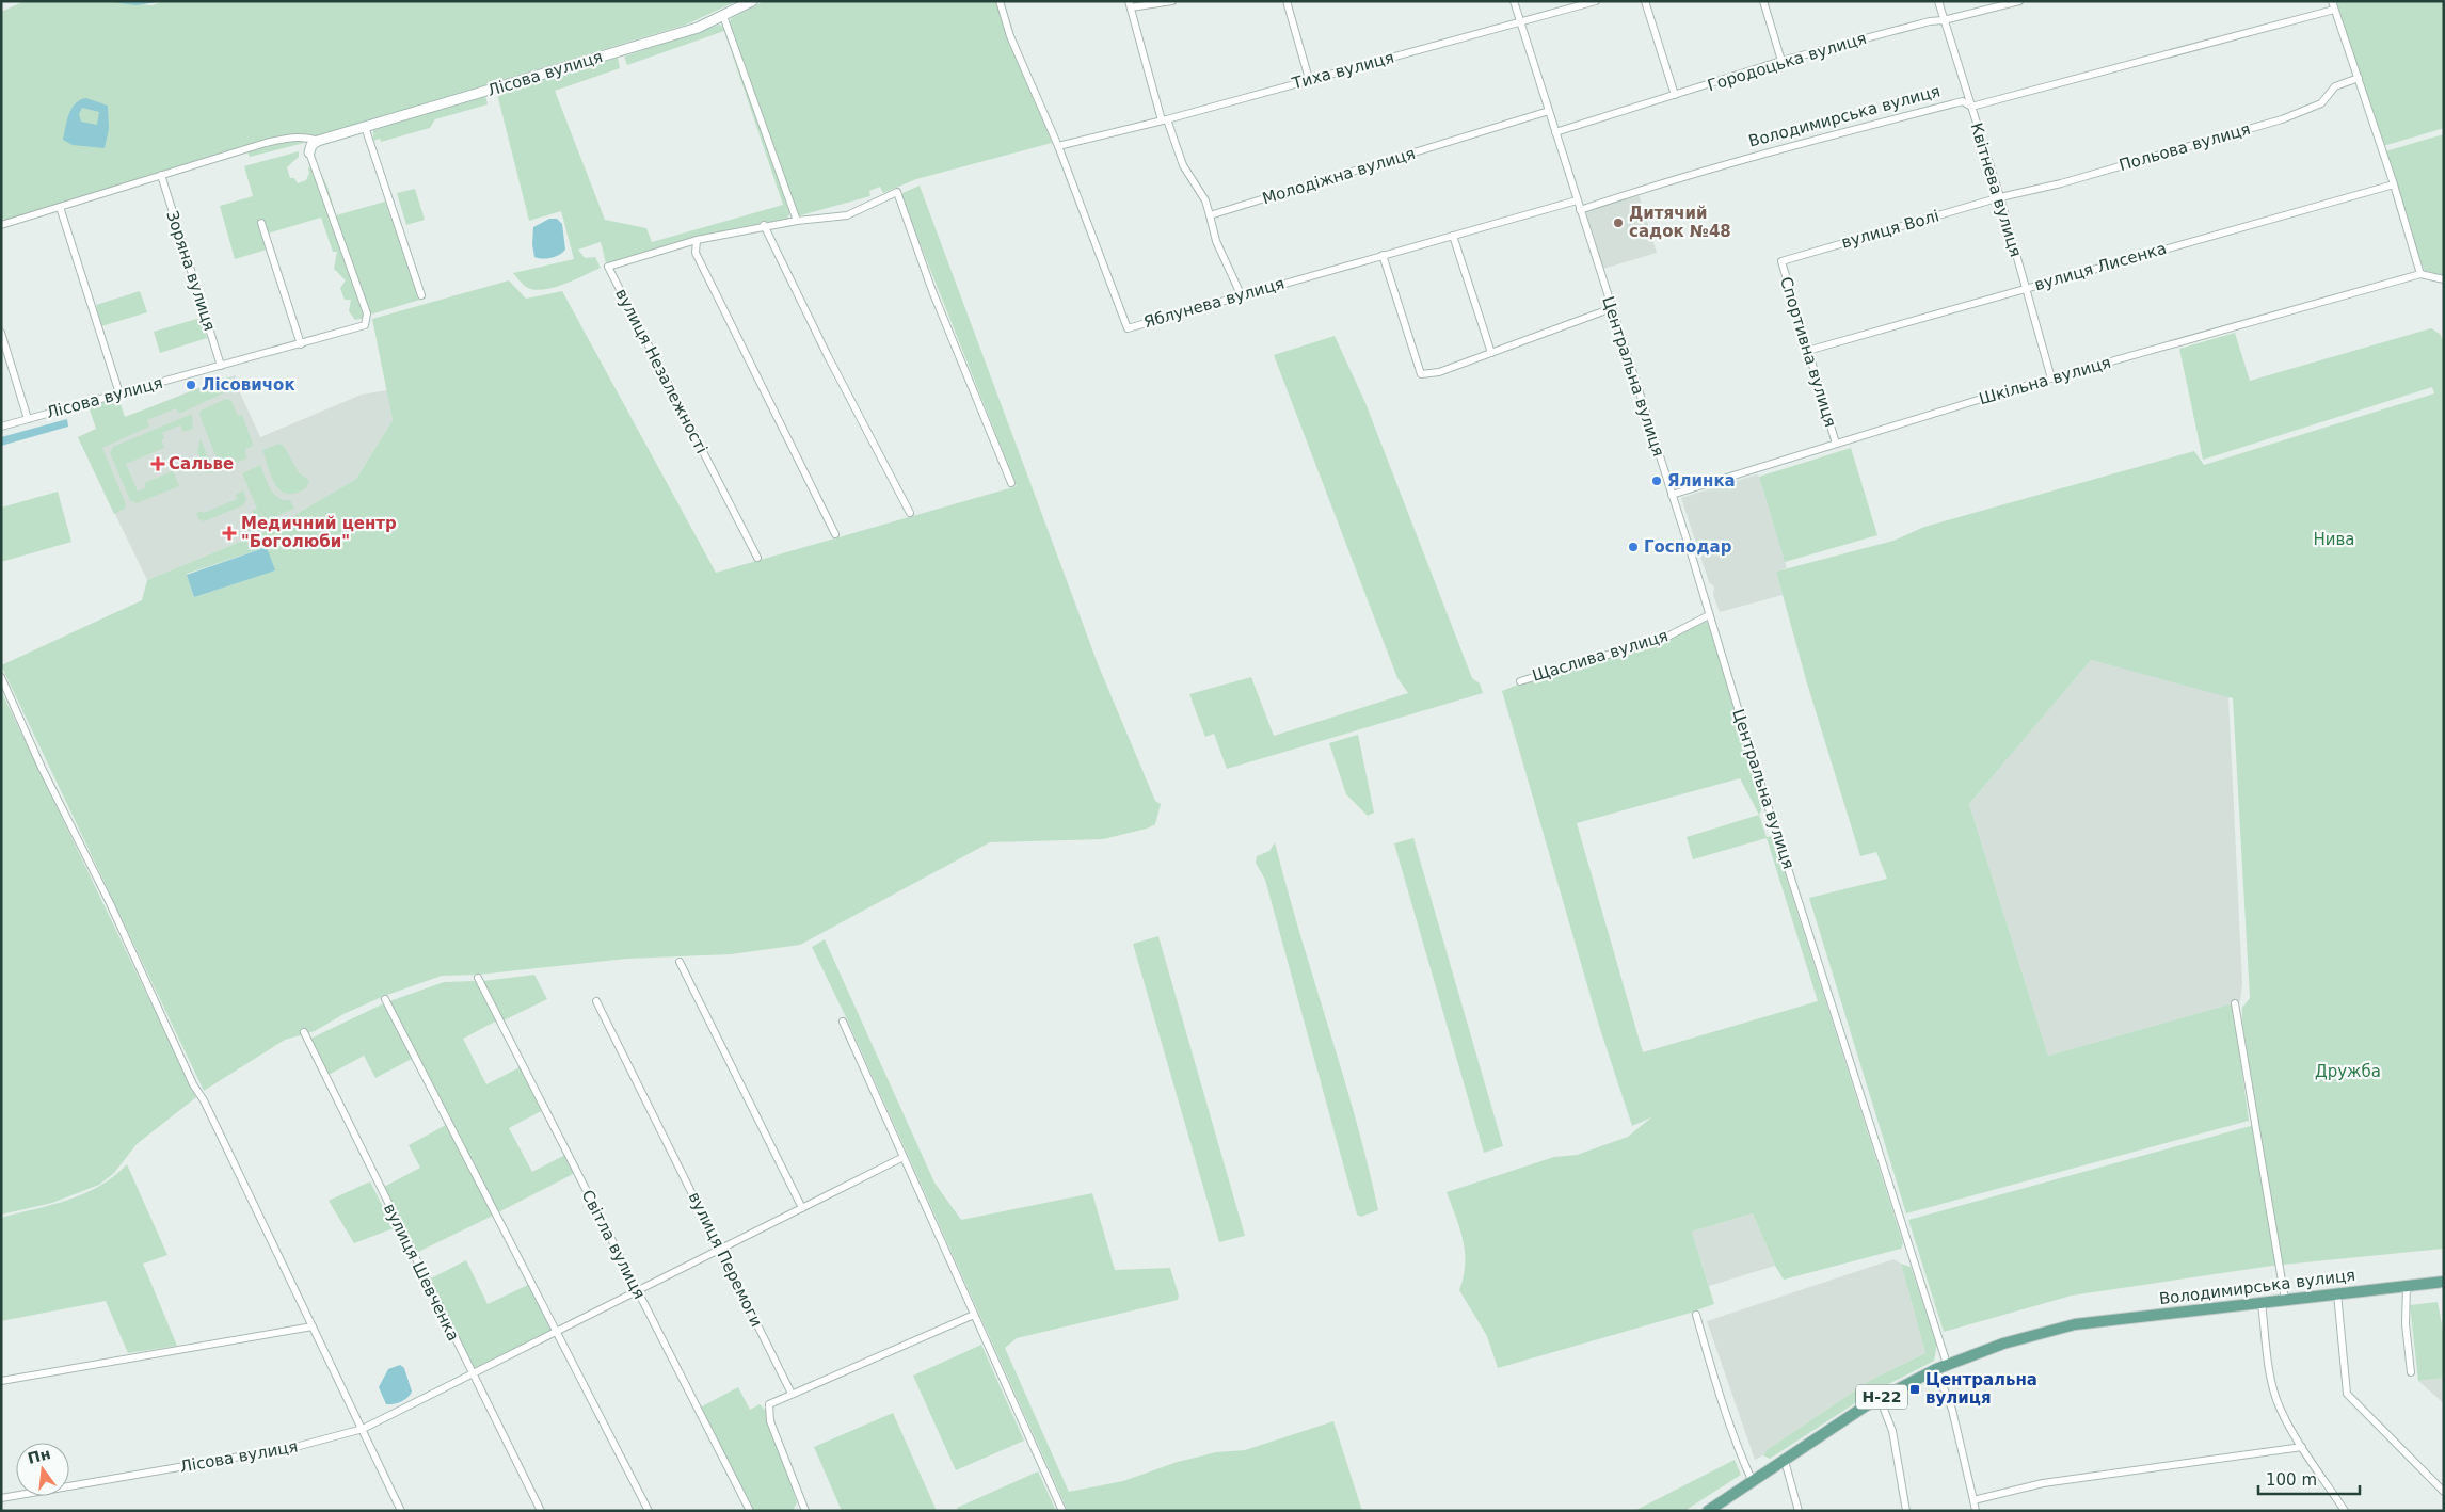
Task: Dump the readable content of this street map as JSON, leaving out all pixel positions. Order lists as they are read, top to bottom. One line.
{"streets":{"main road":["Володимирська вулиця","Н-22"],"street":["Городоцька вулиця","Тиха вулиця","Лісова вулиця","Польова вулиця","Молодіжна вулиця","Квітнева вулиця","вулиця Волі","вулиця Лисенка","Зоряна вулиця","Яблунева вулиця","Спортивна вулиця","вулиця Незалежності","Центральна вулиця","Шкільна вулиця","Щаслива вулиця","Світла вулиця","вулиця Перемоги","вулиця Шевченка"]},"crossings":[["Городоцька вулиця","Квітнева вулиця"],["Городоцька вулиця","Центральна вулиця"],["Тиха вулиця","Яблунева вулиця"],["Тиха вулиця","Центральна вулиця"],["Лісова вулиця","Зоряна вулиця"],["Лісова вулиця","Світла вулиця"],["Лісова вулиця","вулиця Перемоги"],["Лісова вулиця","вулиця Шевченка"],["Володимирська вулиця","Квітнева вулиця"],["Володимирська вулиця","Центральна вулиця"],["Володимирська вулиця","Н-22"],["Польова вулиця","Квітнева вулиця"],["Польова вулиця","вулиця Волі"],["Молодіжна вулиця","Центральна вулиця"],["Квітнева вулиця","вулиця Волі"],["Квітнева вулиця","вулиця Лисенка"],["Квітнева вулиця","Шкільна вулиця"],["вулиця Волі","Спортивна вулиця"],["вулиця Лисенка","Спортивна вулиця"],["Яблунева вулиця","Центральна вулиця"],["Спортивна вулиця","Шкільна вулиця"],["Центральна вулиця","Шкільна вулиця"],["Центральна вулиця","Щаслива вулиця"],["Центральна вулиця","Н-22"]],"parks":["Нива","Дружба"],"places":{"other":["Дитячий садок №48","Лісовичок","Ялинка","Господар"],"health":["Сальве","Медичний центр \"Боголюби\""],"transit":["Центральна вулиця"]},"scale_bar":"100 m","north":"top"}
